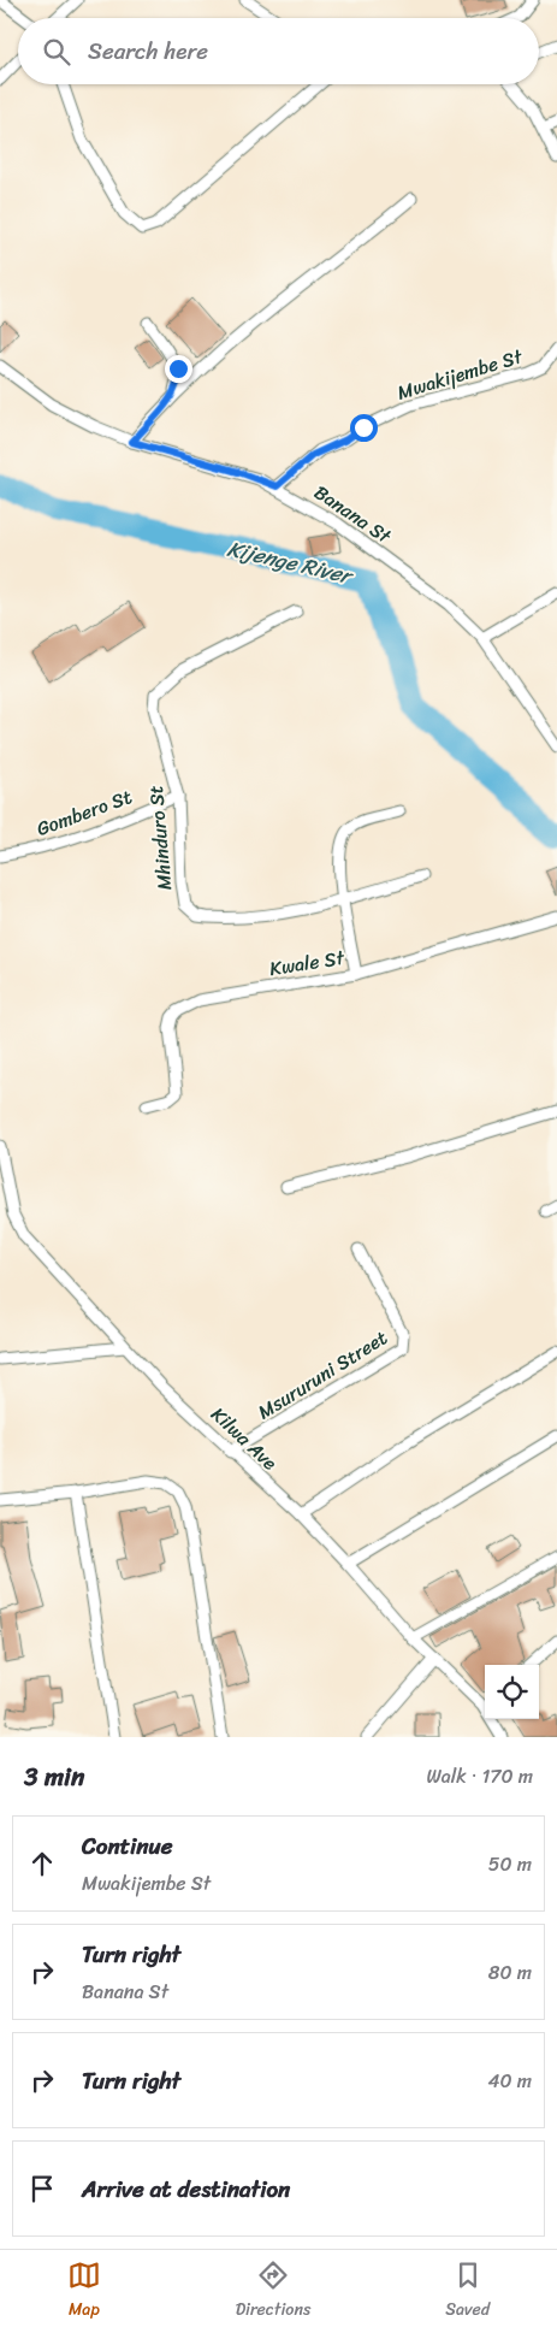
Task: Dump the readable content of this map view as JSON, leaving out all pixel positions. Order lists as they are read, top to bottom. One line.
{"streets":{"street":["Mwakijembe St","Banana St","Gombero St","Mhinduro St","Kwale St","Msururuni Street","Kilwa Ave"]},"crossings":[["Mwakijembe St","Banana St"],["Gombero St","Mhinduro St"],["Msururuni Street","Kilwa Ave"]],"water":["Kijenge River"],"page":{"search":"Search here","heading":["3 min","Walk · 170 m"],"list":[["Continue","Mwakijembe St","50 m"],["Turn right","Banana St","80 m"],["Turn right","40 m"],"Arrive at destination"],"nav":["Map","Directions","Saved"]}}
